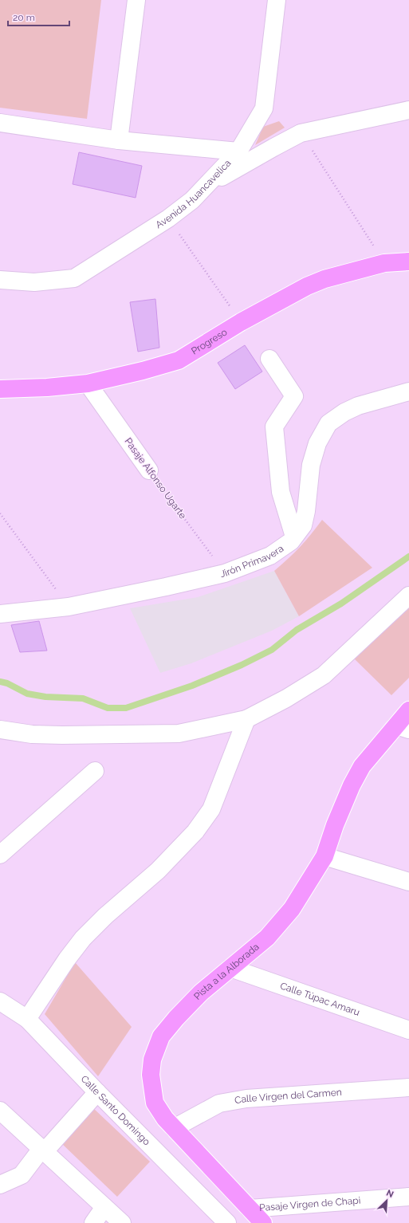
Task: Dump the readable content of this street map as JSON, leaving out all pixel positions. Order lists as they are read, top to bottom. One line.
{"streets":{"main road":["Progreso","Pista a la Alborada"],"street":["Avenida Huancavelica","Pasaje Alfonso Ugarte","Jirón Primavera","Calle Túpac Amaru","Calle Virgen del Carmen","Calle Santo Domingo","Pasaje Virgen de Chapi"]},"crossings":[["Progreso","Pasaje Alfonso Ugarte"],["Pasaje Alfonso Ugarte","Jirón Primavera"],["Pista a la Alborada","Calle Túpac Amaru"],["Pista a la Alborada","Calle Virgen del Carmen"],["Pista a la Alborada","Pasaje Virgen de Chapi"]],"scale_bar":"20 m","north":"top right"}
